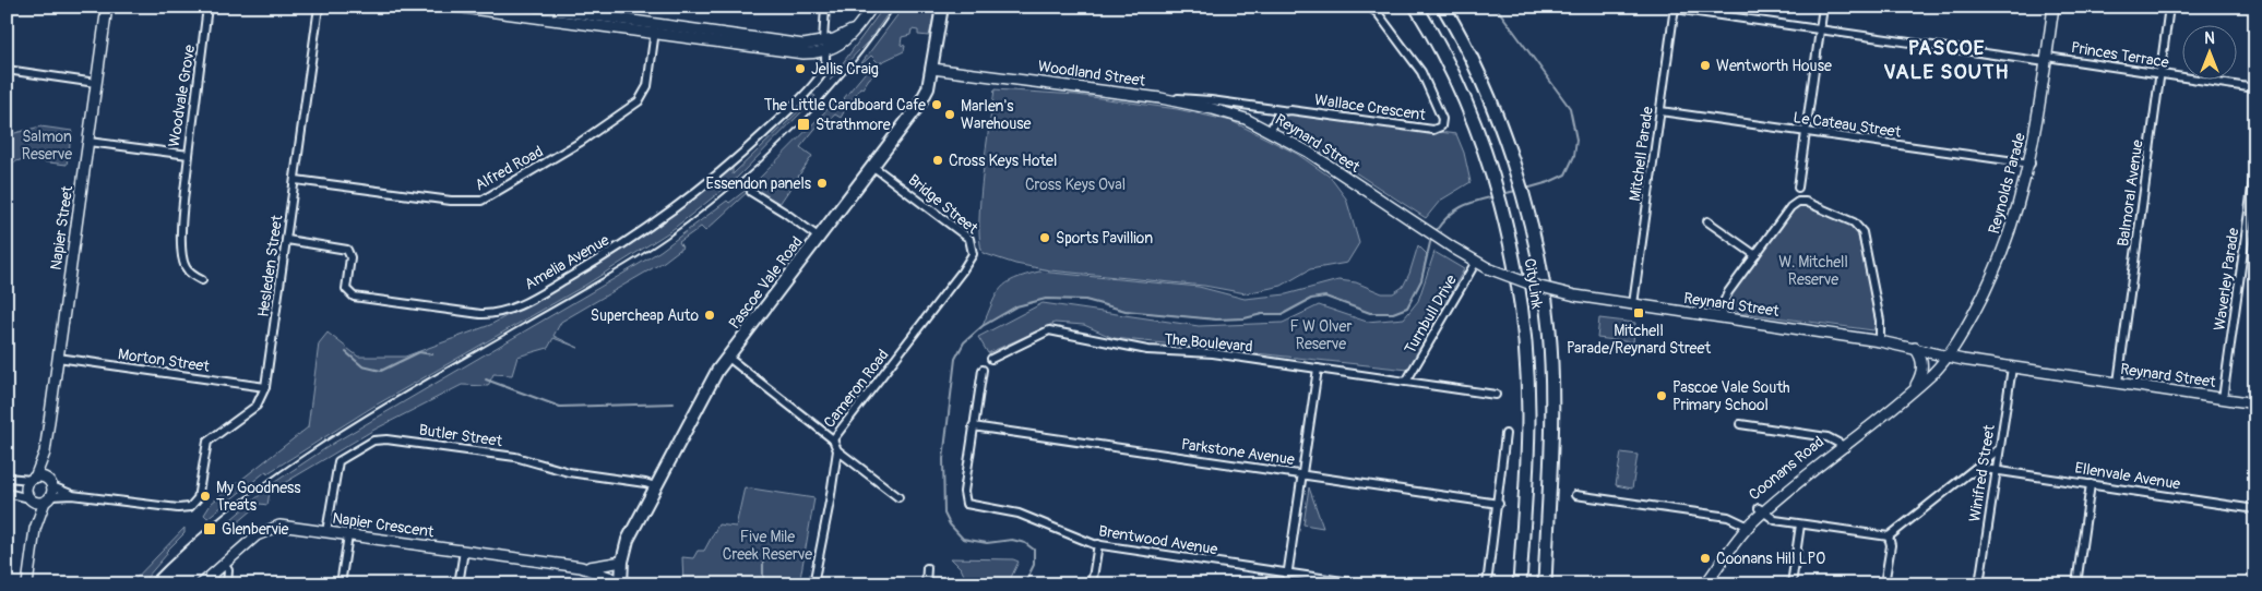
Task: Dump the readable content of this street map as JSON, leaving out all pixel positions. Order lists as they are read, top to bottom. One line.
{"streets":{"highway":["CityLink"],"main road":["Pascoe Vale Road"],"street":["Princes Terrace","Woodland Street","Woodvale Grove","Wallace Crescent","Le Cateau Street","Reynard Street","Mitchell Parade","Alfred Road","Reynolds Parade","Balmoral Avenue","Bridge Street","Napier Street","Amelia Avenue","Hesleden Street","Waverley Parade","Turnbull Drive","The Boulevard","Morton Street","Cameron Road","Butler Street","Parkstone Avenue","Coonans Road","Winifred Street","Ellenvale Avenue","Napier Crescent","Brentwood Avenue"]},"crossings":[["Princes Terrace","Mitchell Parade"],["Princes Terrace","Reynolds Parade"],["Princes Terrace","Balmoral Avenue"],["Woodland Street","Wallace Crescent"],["Woodland Street","Reynard Street"],["Woodland Street","Pascoe Vale Road"],["Woodvale Grove","Napier Street"],["Le Cateau Street","Mitchell Parade"],["Le Cateau Street","Reynolds Parade"],["Reynard Street","Mitchell Parade"],["Reynard Street","Reynolds Parade"],["Reynard Street","Balmoral Avenue"],["Reynard Street","Waverley Parade"],["Reynard Street","Turnbull Drive"],["Reynard Street","Coonans Road"],["Reynard Street","Winifred Street"],["Alfred Road","Hesleden Street"],["Reynolds Parade","Coonans Road"],["Bridge Street","Pascoe Vale Road"],["Bridge Street","Cameron Road"],["Napier Street","Hesleden Street"],["Napier Street","Morton Street"],["Amelia Avenue","Hesleden Street"],["Hesleden Street","Morton Street"],["Pascoe Vale Road","Cameron Road"],["Pascoe Vale Road","Butler Street"],["Pascoe Vale Road","Napier Crescent"],["Turnbull Drive","The Boulevard"],["Butler Street","Napier Crescent"],["Parkstone Avenue","Brentwood Avenue"],["Winifred Street","Ellenvale Avenue"]],"districts":["PASCOE VALE SOUTH"],"parks":["Salmon Reserve","Cross Keys Oval","W. Mitchell Reserve","F W Olver Reserve","Five Mile Creek Reserve"],"places":{"other":["Wentworth House","Jellis Craig","The Little Cardboard Cafe","Marlen's Warehouse","Cross Keys Hotel","Essendon panels","Sports Pavillion","Supercheap Auto","Pascoe Vale South Primary School","My Goodness Treats","Coonans Hill LPO"],"transit":["Strathmore","Mitchell Parade/Reynard Street","Glenbervie"]},"north":"top"}
